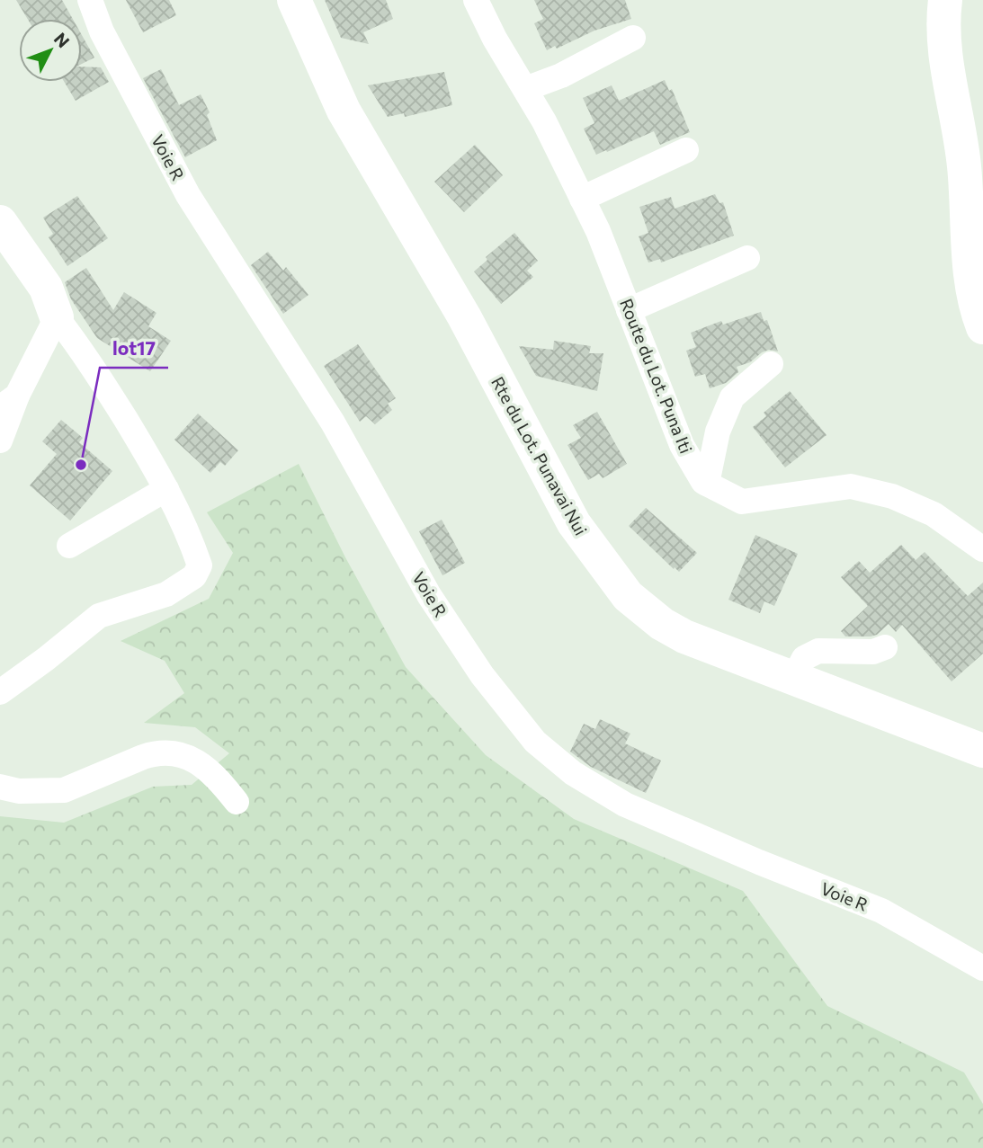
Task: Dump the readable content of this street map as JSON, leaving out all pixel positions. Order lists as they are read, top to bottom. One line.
{"streets":{"main road":["Rte du Lot. Punavai Nui"],"street":["Voie R","Route du Lot. Puna Iti"]},"places":["lot17"],"north":"top right"}
